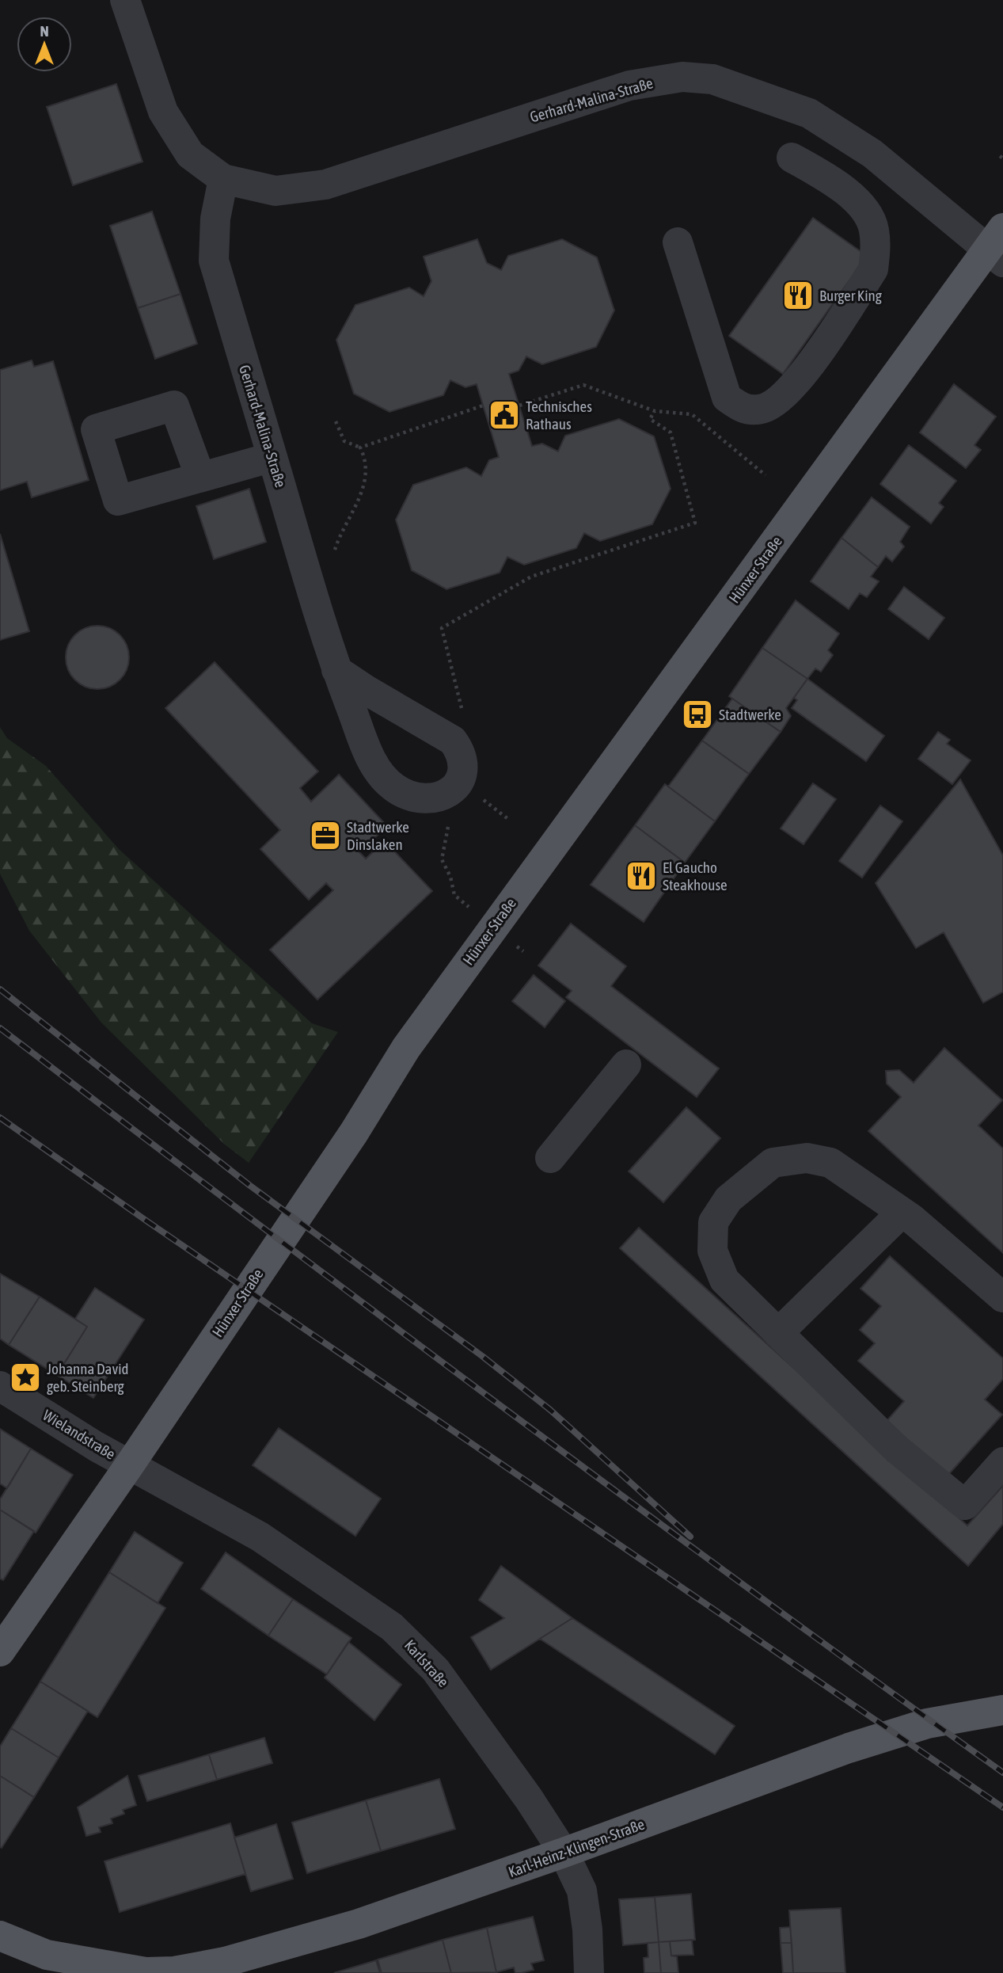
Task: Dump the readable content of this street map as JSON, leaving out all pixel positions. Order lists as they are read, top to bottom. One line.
{"streets":{"main road":["Hünxer Straße","Karl-Heinz-Klingen-Straße"],"street":["Gerhard-Malina-Straße","Wielandstraße","Karlstraße"]},"crossings":[["Gerhard-Malina-Straße","Hünxer Straße"],["Hünxer Straße","Wielandstraße"],["Hünxer Straße","Karlstraße"],["Wielandstraße","Karlstraße"],["Karlstraße","Karl-Heinz-Klingen-Straße"]],"places":{"restaurant":["Burger King","El Gaucho Steakhouse"],"public building":["Technisches Rathaus"],"bus stop":["Stadtwerke"],"office":["Stadtwerke Dinslaken"],"place":["Johanna David geb. Steinberg"]},"north":"top"}
